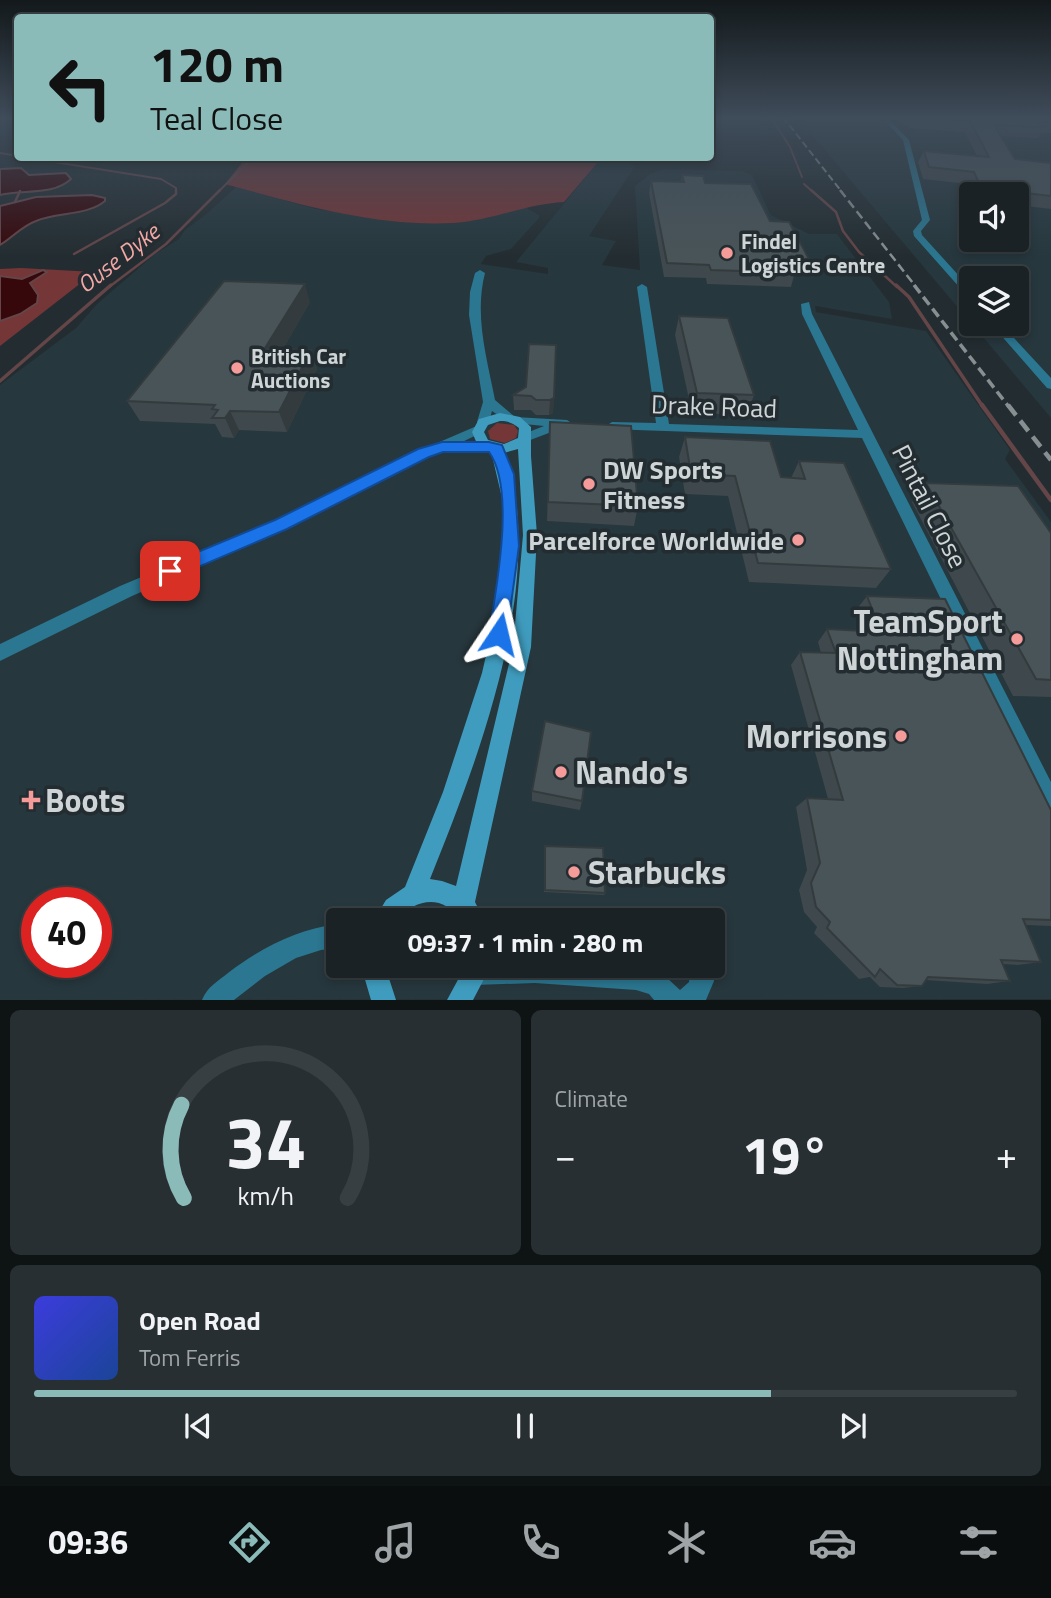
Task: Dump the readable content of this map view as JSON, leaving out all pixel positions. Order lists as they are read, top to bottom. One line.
{"streets":{"street":["Drake Road","Pintail Close"]},"crossings":[["Drake Road","Pintail Close"]],"water":["Ouse Dyke"],"places":{"other":["Findel Logistics Centre","British Car Auctions","DW Sports Fitness","Parcelforce Worldwide","TeamSport Nottingham","Morrisons","Nando's","Starbucks"],"health":["Boots"]},"page":{"turn":["120 m","Teal Close"],"limit":"40","trip":"09:37 · 1 min · 280 m","tile":"Climate","heat":["−","19°","+"],"song":["Open Road","Tom Ferris"],"tabs":"09:36","gauge":["34","km/h"]}}
